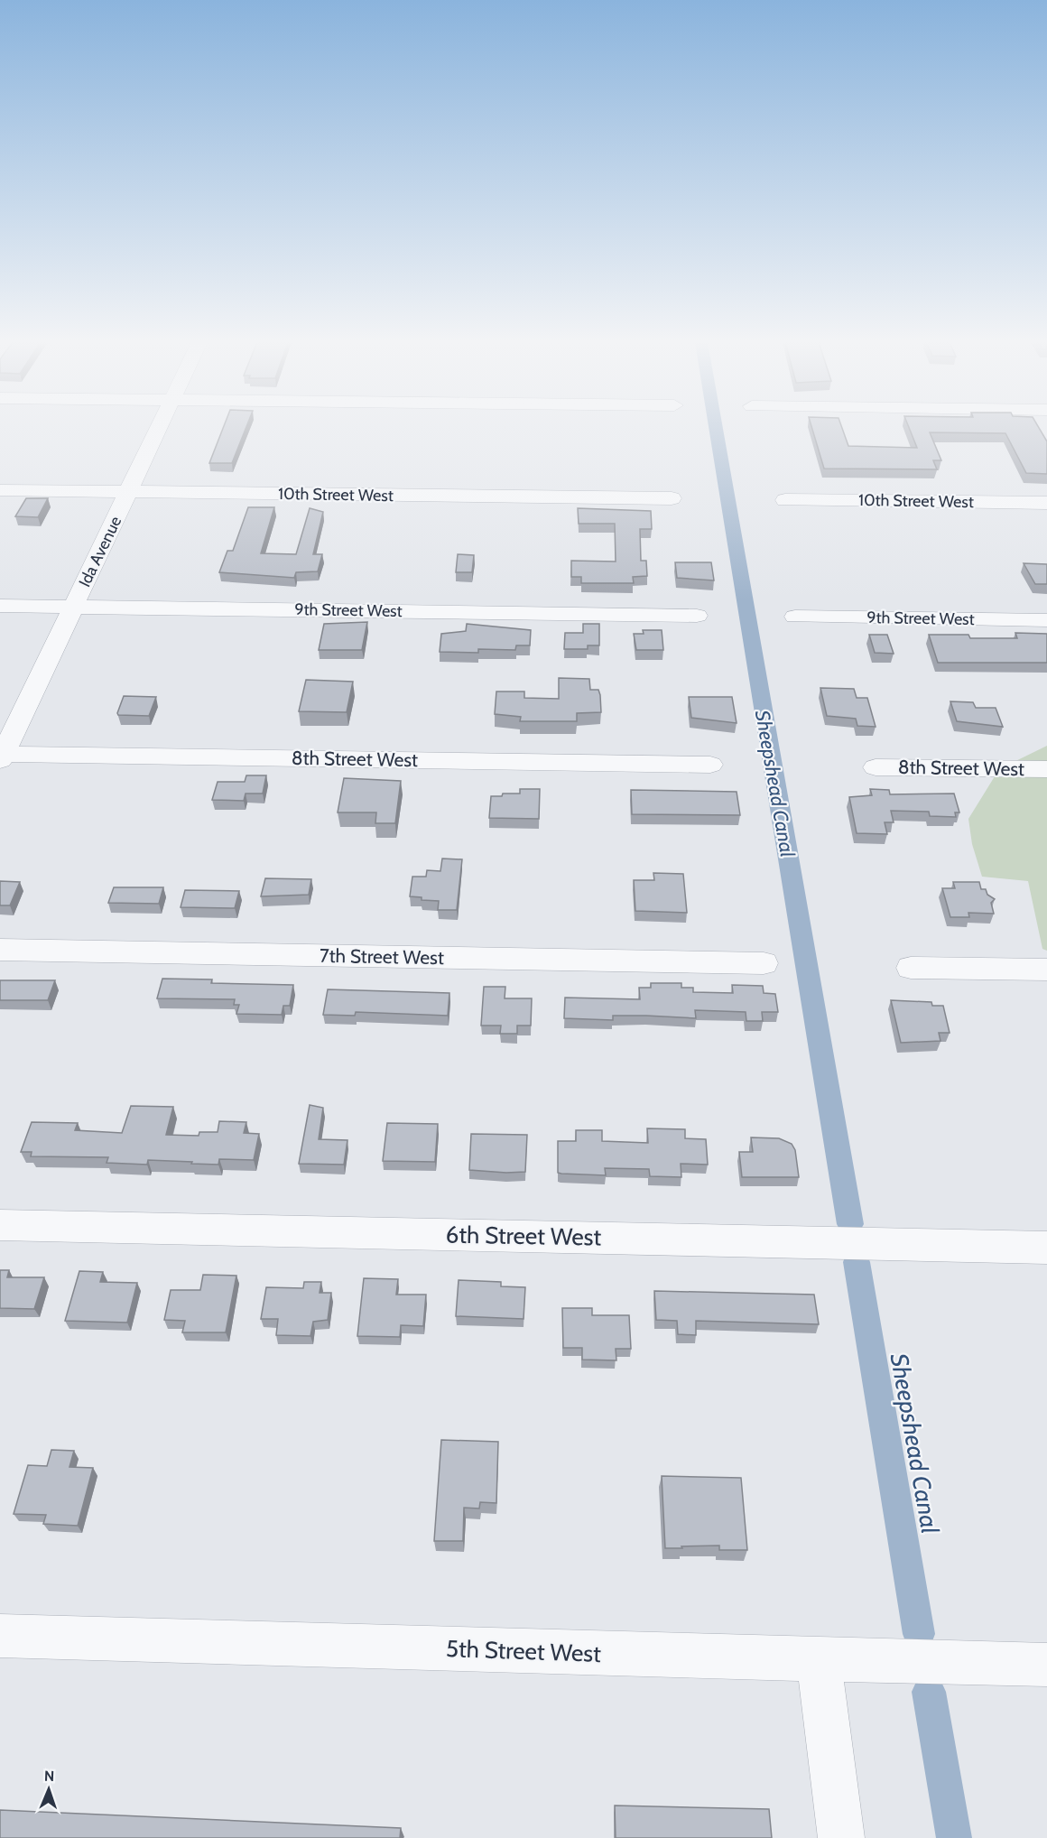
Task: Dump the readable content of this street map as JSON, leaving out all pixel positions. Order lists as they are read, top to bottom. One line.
{"streets":{"street":["10th Street West","Ida Avenue","9th Street West","8th Street West","7th Street West","6th Street West","5th Street West"]},"crossings":[["10th Street West","Ida Avenue"],["Ida Avenue","9th Street West"],["Ida Avenue","8th Street West"]],"water":["Sheepshead Canal"],"north":"top"}
